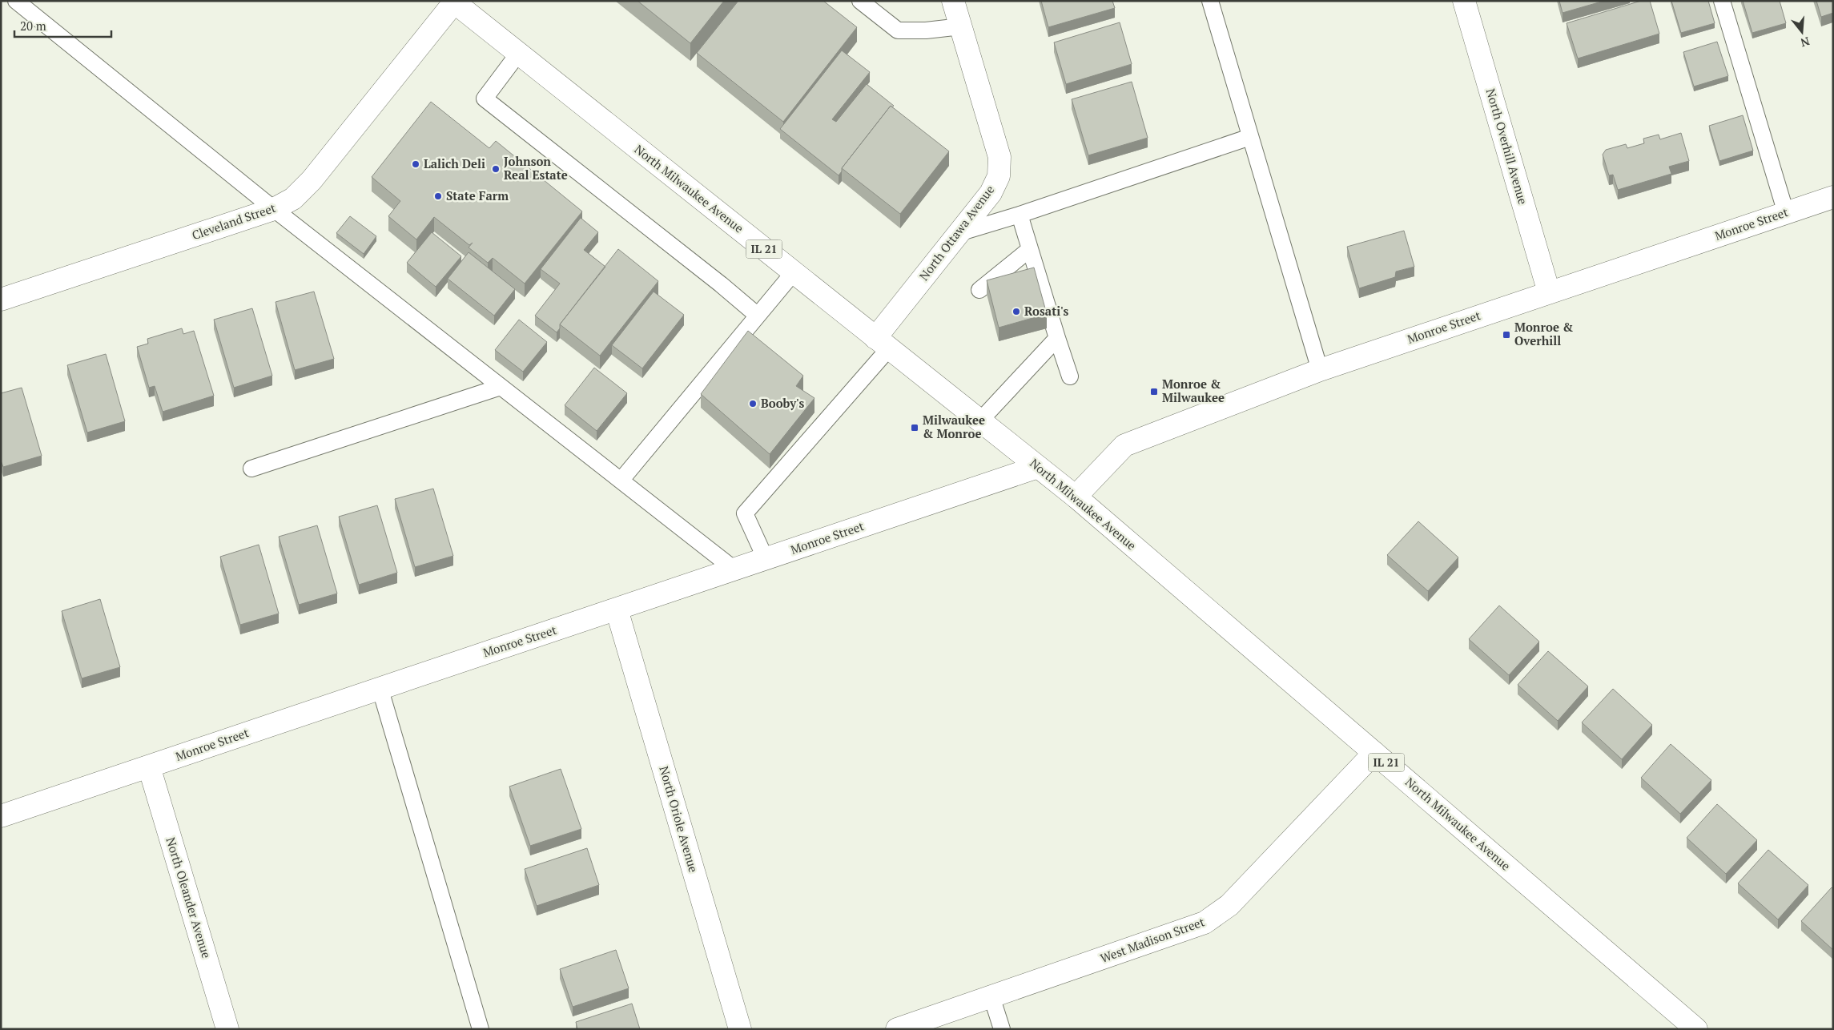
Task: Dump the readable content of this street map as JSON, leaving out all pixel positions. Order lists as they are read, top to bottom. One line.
{"streets":{"street":["North Overhill Avenue","North Milwaukee Avenue","Cleveland Street","Monroe Street","North Ottawa Avenue","IL 21","North Oriole Avenue","North Oleander Avenue","West Madison Street"]},"crossings":[["North Overhill Avenue","Monroe Street"],["North Milwaukee Avenue","Cleveland Street"],["North Milwaukee Avenue","Monroe Street"],["North Milwaukee Avenue","North Ottawa Avenue"],["North Milwaukee Avenue","West Madison Street"],["Monroe Street","North Oriole Avenue"],["Monroe Street","North Oleander Avenue"]],"places":{"other":["Lalich Deli","Johnson Real Estate","State Farm","Rosati's","Booby's"],"transit":["Monroe & Overhill","Monroe & Milwaukee","Milwaukee & Monroe"]},"scale_bar":"20 m","north":"bottom"}
